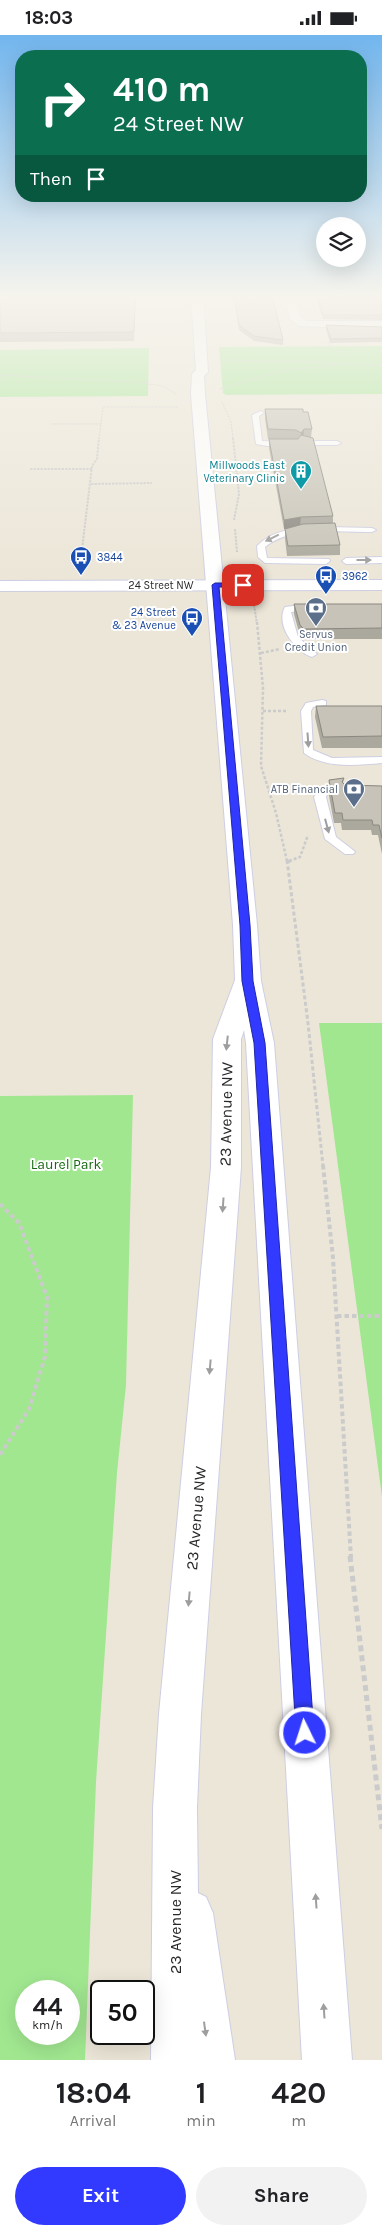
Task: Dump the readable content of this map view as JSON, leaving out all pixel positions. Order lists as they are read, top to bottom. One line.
{"streets":{"main road":["24 Street NW","23 Avenue NW"]},"crossings":[["24 Street NW","23 Avenue NW"]],"parks":["Laurel Park"],"places":{"building":["Millwoods East Veterinary Clinic"],"bus stop":["3844","3962","24 Street & 23 Avenue"],"bank":["Servus Credit Union","ATB Financial"]},"page":{"status":"18:03","turn":["410 m","24 Street NW"],"then":"Then","speed":"44 km/h","limit":"50","eta":["18:04","Arrival","1","min","420","m"],"buttons":["Exit","Share"]}}
